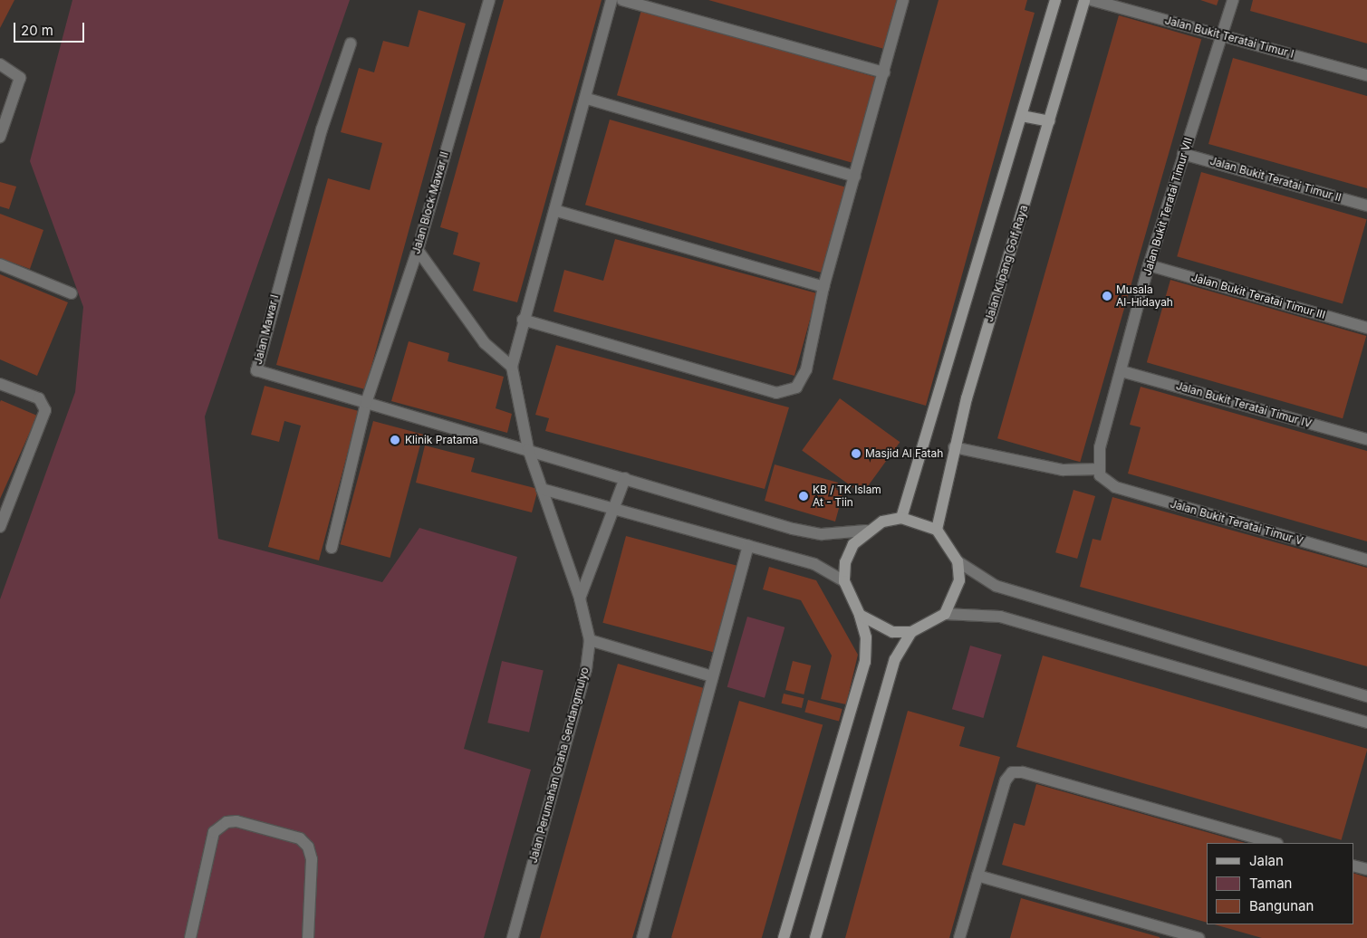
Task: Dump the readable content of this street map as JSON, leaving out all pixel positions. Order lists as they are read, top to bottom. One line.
{"streets":{"main road":["Jalan Klipang Golf Raya"],"street":["Jalan Bukit Teratai Timur I","Jalan Bukit Teratai Timur II","Jalan Block Mawar II","Jalan Bukit Teratai Timur VII","Jalan Bukit Teratai Timur III","Jalan Mawar I","Jalan Bukit Teratai Timur IV","Jalan Bukit Teratai Timur V","Jalan Perumahan Graha Sendangmulyo"]},"crossings":[["Jalan Bukit Teratai Timur I","Jalan Bukit Teratai Timur VII"],["Jalan Bukit Teratai Timur II","Jalan Bukit Teratai Timur VII"],["Jalan Block Mawar II","Jalan Mawar I"],["Jalan Bukit Teratai Timur VII","Jalan Bukit Teratai Timur III"],["Jalan Bukit Teratai Timur VII","Jalan Bukit Teratai Timur IV"],["Jalan Bukit Teratai Timur VII","Jalan Bukit Teratai Timur V"],["Jalan Mawar I","Jalan Perumahan Graha Sendangmulyo"]],"places":["Musala Al-Hidayah","Klinik Pratama","Masjid Al Fatah","KB / TK Islam At - Tiin"],"legend":["Jalan","Taman","Bangunan"],"scale_bar":"20 m"}
